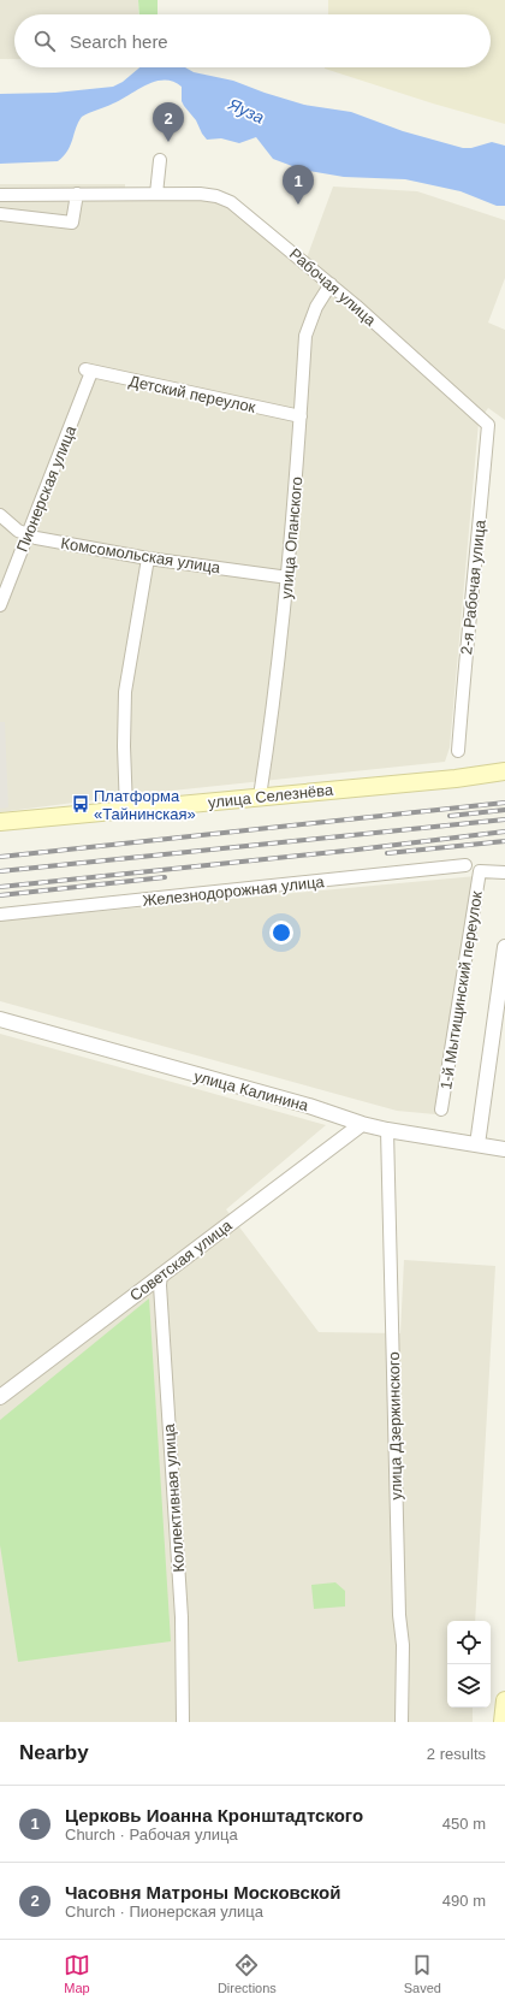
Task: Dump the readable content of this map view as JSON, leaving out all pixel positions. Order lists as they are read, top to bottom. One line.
{"streets":{"main road":["улица Селезнёва"],"street":["Рабочая улица","Детский переулок","Пионерская улица","улица Опанского","Комсомольская улица","2-я Рабочая улица","Железнодорожная улица","1-й Мытищинский переулок","улица Калинина","Советская улица","улица Дзержинского","Коллективная улица"]},"crossings":[["Рабочая улица","улица Опанского"],["Рабочая улица","2-я Рабочая улица"],["Детский переулок","Пионерская улица"],["Детский переулок","улица Опанского"],["Пионерская улица","Комсомольская улица"],["улица Опанского","Комсомольская улица"],["улица Опанского","улица Селезнёва"],["улица Калинина","Советская улица"],["улица Калинина","улица Дзержинского"],["Советская улица","Коллективная улица"]],"water":["Яуза"],"places":{"bus stop":["Платформа «Тайнинская»"]},"page":{"search":"Search here","pins":["2","1"],"heading":["Nearby","2 results"],"list":[{"mark":"1","name":"Церковь Иоанна Кронштадтского","note":"Church · Рабочая улица","value":"450 m"},{"mark":"2","name":"Часовня Матроны Московской","note":"Church · Пионерская улица","value":"490 m"}],"nav":["Map","Directions","Saved"]}}
